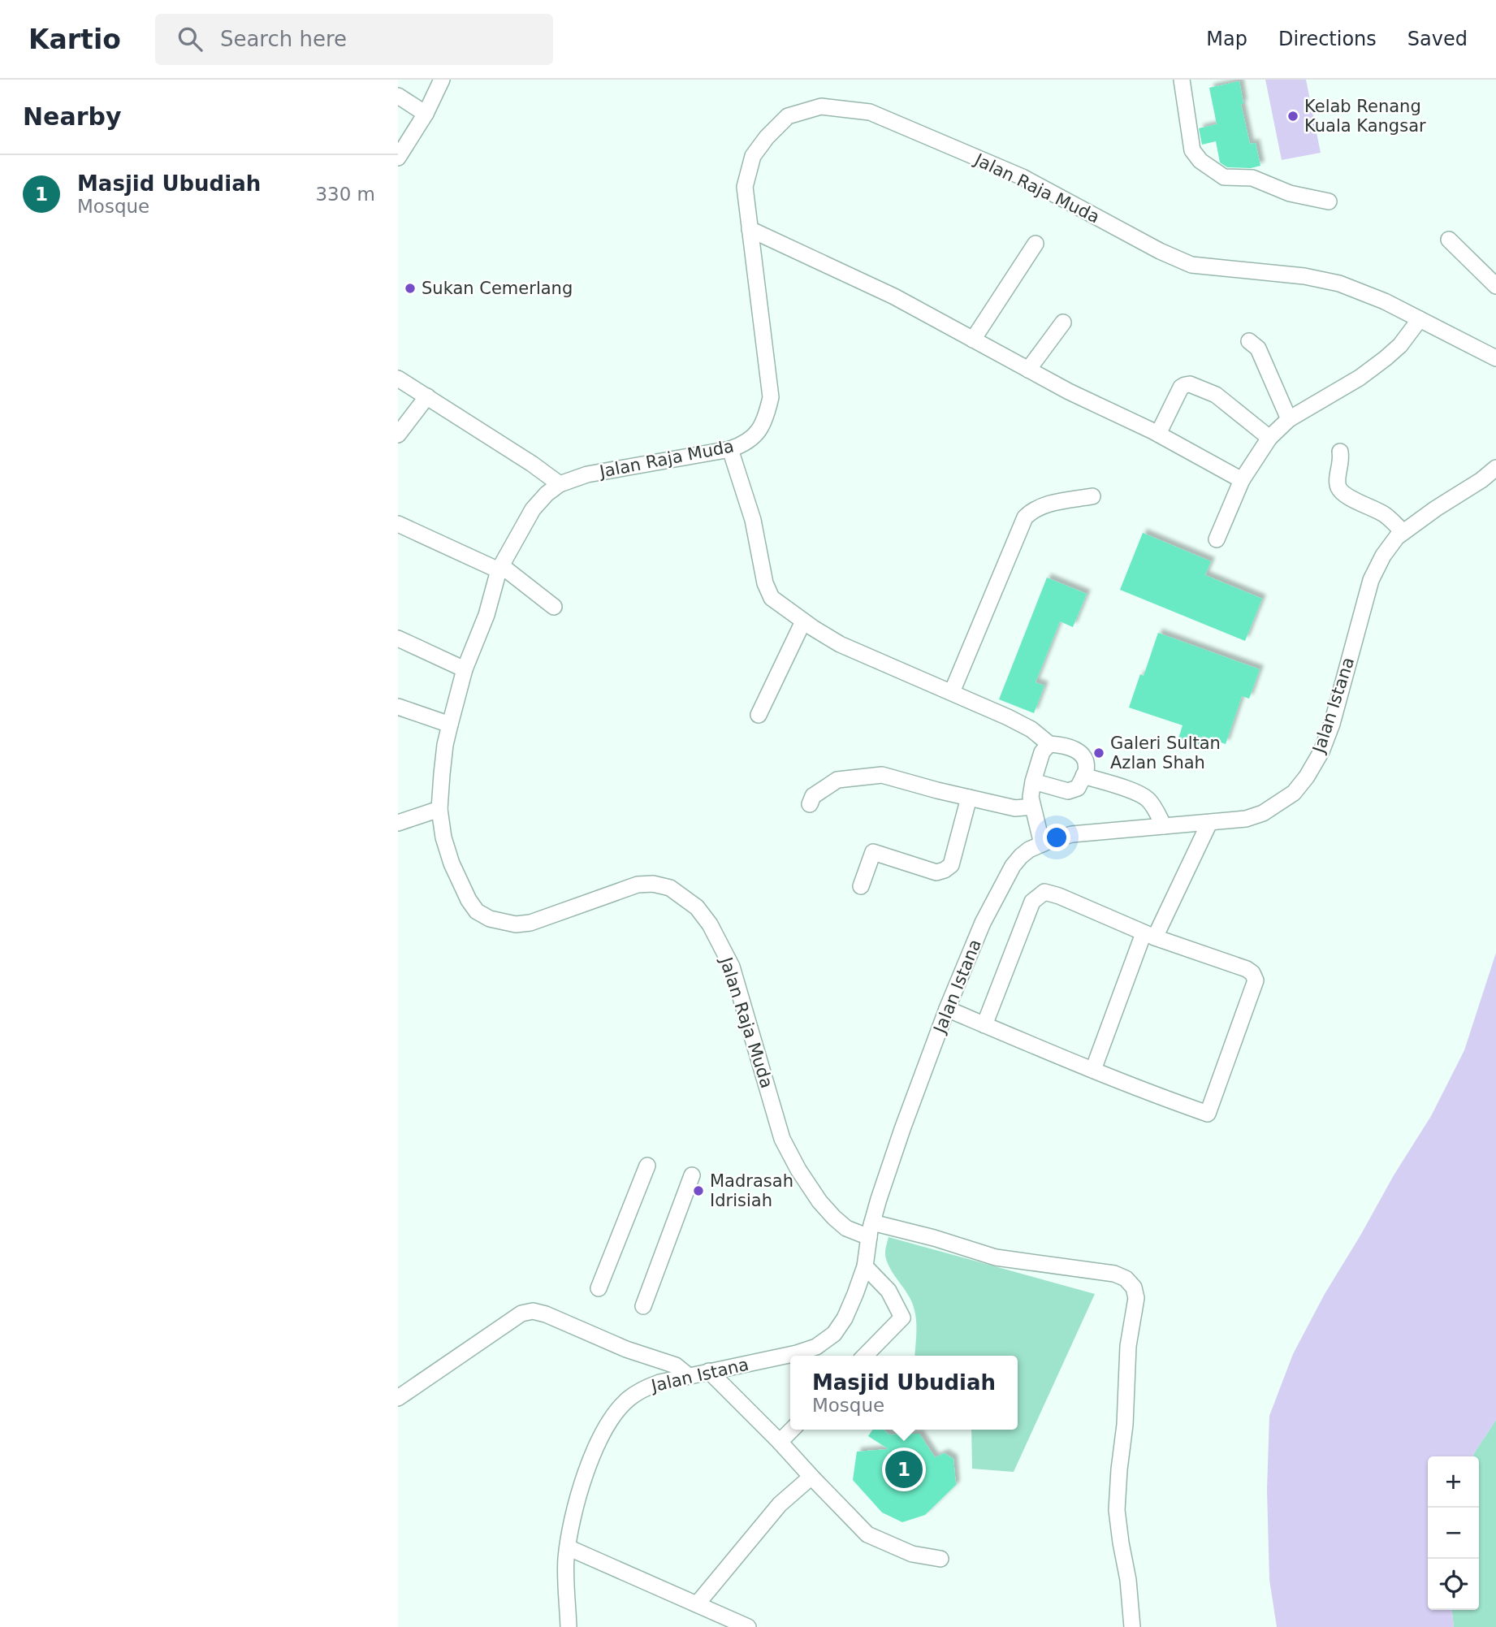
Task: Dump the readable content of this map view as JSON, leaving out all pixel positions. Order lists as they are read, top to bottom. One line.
{"streets":{"street":["Jalan Raja Muda","Jalan Istana"]},"crossings":[["Jalan Raja Muda","Jalan Istana"]],"places":["Kelab Renang Kuala Kangsar","Sukan Cemerlang","Galeri Sultan Azlan Shah","Madrasah Idrisiah"],"page":{"header":"Kartio","search":"Search here","nav":["Map","Directions","Saved"],"heading":"Nearby","list":[{"mark":"1","name":"Masjid Ubudiah","note":"Mosque","value":"330 m"}],"popup":["Masjid Ubudiah","Mosque"],"pins":"1","map_buttons":["+","−"]}}
